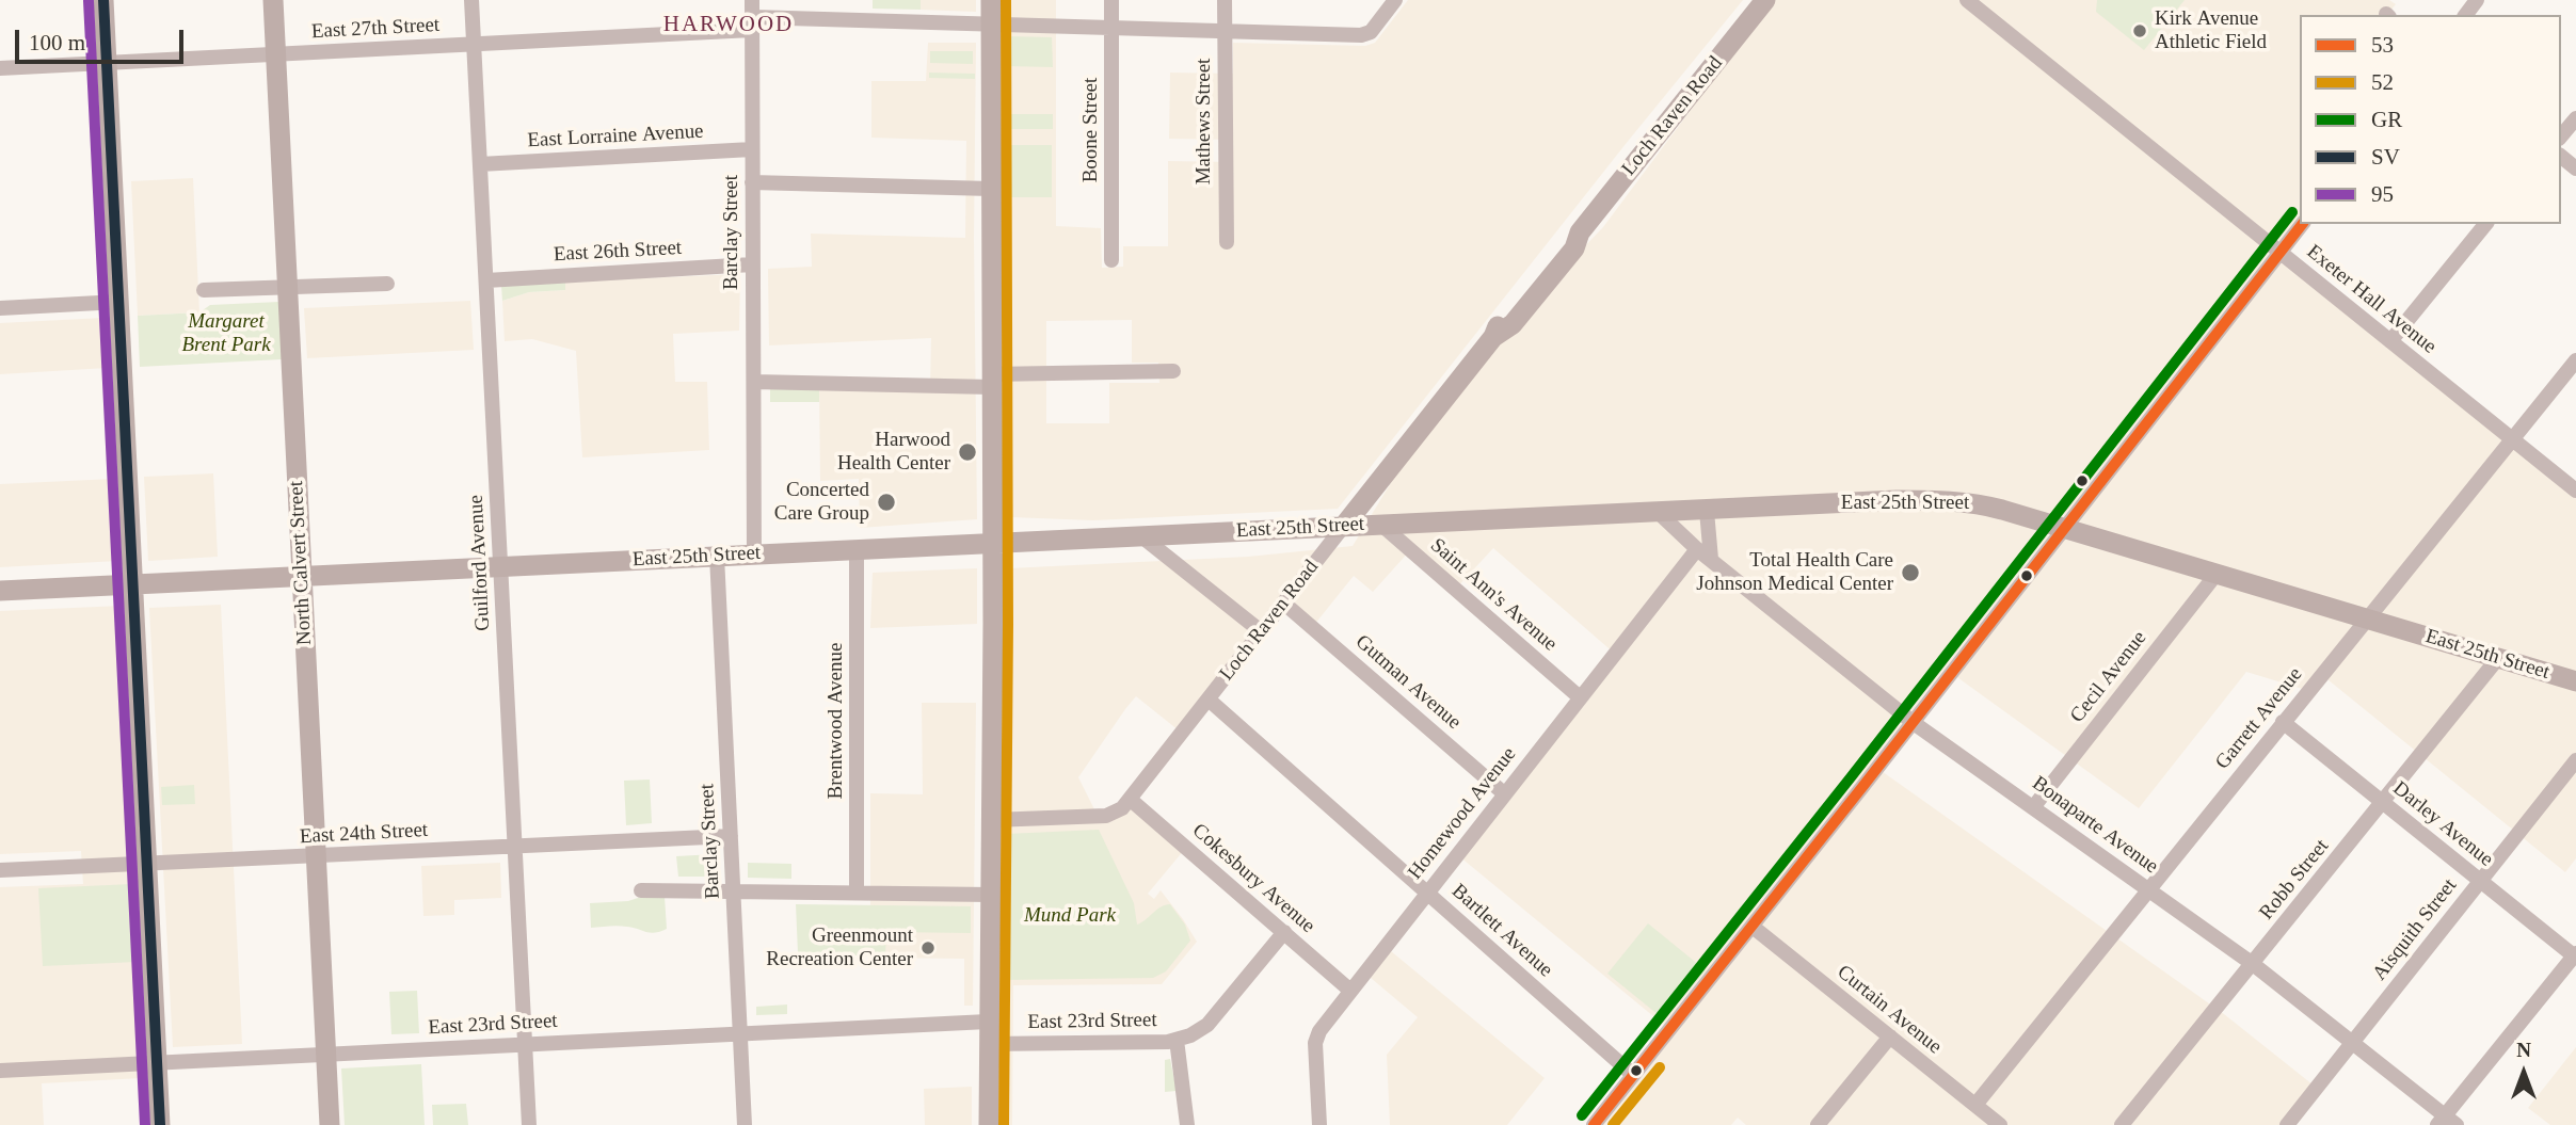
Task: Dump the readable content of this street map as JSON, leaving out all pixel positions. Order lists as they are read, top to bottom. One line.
{"streets":{"main road":["Loch Raven Road","East 25th Street","North Calvert Street"],"street":["East 27th Street","Mathews Street","Boone Street","East Lorraine Avenue","Barclay Street","East 26th Street","Exeter Hall Avenue","Guilford Avenue","Saint Ann's Avenue","Cecil Avenue","Gutman Avenue","Garrett Avenue","Brentwood Avenue","Homewood Avenue","Darley Avenue","Bonaparte Avenue","East 24th Street","Cokesbury Avenue","Robb Street","Aisquith Street","Bartlett Avenue","Curtain Avenue","East 23rd Street"]},"crossings":[["East 27th Street","Mathews Street"],["East 27th Street","Boone Street"],["East 27th Street","Barclay Street"],["East 27th Street","North Calvert Street"],["East 27th Street","Guilford Avenue"],["Loch Raven Road","East 25th Street"],["Loch Raven Road","Gutman Avenue"],["Loch Raven Road","Cokesbury Avenue"],["Loch Raven Road","Bartlett Avenue"],["East Lorraine Avenue","Barclay Street"],["East Lorraine Avenue","Guilford Avenue"],["Barclay Street","East 26th Street"],["Barclay Street","East 25th Street"],["Barclay Street","East 24th Street"],["Barclay Street","East 23rd Street"],["East 26th Street","Guilford Avenue"],["Exeter Hall Avenue","Garrett Avenue"],["East 25th Street","North Calvert Street"],["East 25th Street","Guilford Avenue"],["East 25th Street","Saint Ann's Avenue"],["East 25th Street","Cecil Avenue"],["East 25th Street","Garrett Avenue"],["East 25th Street","Brentwood Avenue"],["East 25th Street","Bonaparte Avenue"],["East 25th Street","Robb Street"],["North Calvert Street","East 24th Street"],["North Calvert Street","East 23rd Street"],["Guilford Avenue","East 24th Street"],["Guilford Avenue","East 23rd Street"],["Saint Ann's Avenue","Homewood Avenue"],["Cecil Avenue","Bonaparte Avenue"],["Gutman Avenue","Homewood Avenue"],["Garrett Avenue","Darley Avenue"],["Garrett Avenue","Bonaparte Avenue"],["Garrett Avenue","Curtain Avenue"],["Homewood Avenue","Bonaparte Avenue"],["Homewood Avenue","Cokesbury Avenue"],["Homewood Avenue","Bartlett Avenue"],["Darley Avenue","Robb Street"],["Darley Avenue","Aisquith Street"],["Bonaparte Avenue","Robb Street"],["Bonaparte Avenue","Aisquith Street"],["Cokesbury Avenue","East 23rd Street"]],"districts":["HARWOOD"],"parks":["Margaret Brent Park","Mund Park"],"places":["Kirk Avenue Athletic Field","Harwood Health Center","Concerted Care Group","Total Health Care Johnson Medical Center","Greenmount Recreation Center"],"lines":["transit line 52","transit line SV","transit line 95","transit line GR","transit line 53"],"legend":["53","52","GR","SV","95"],"scale_bar":"100 m","north":"top"}
